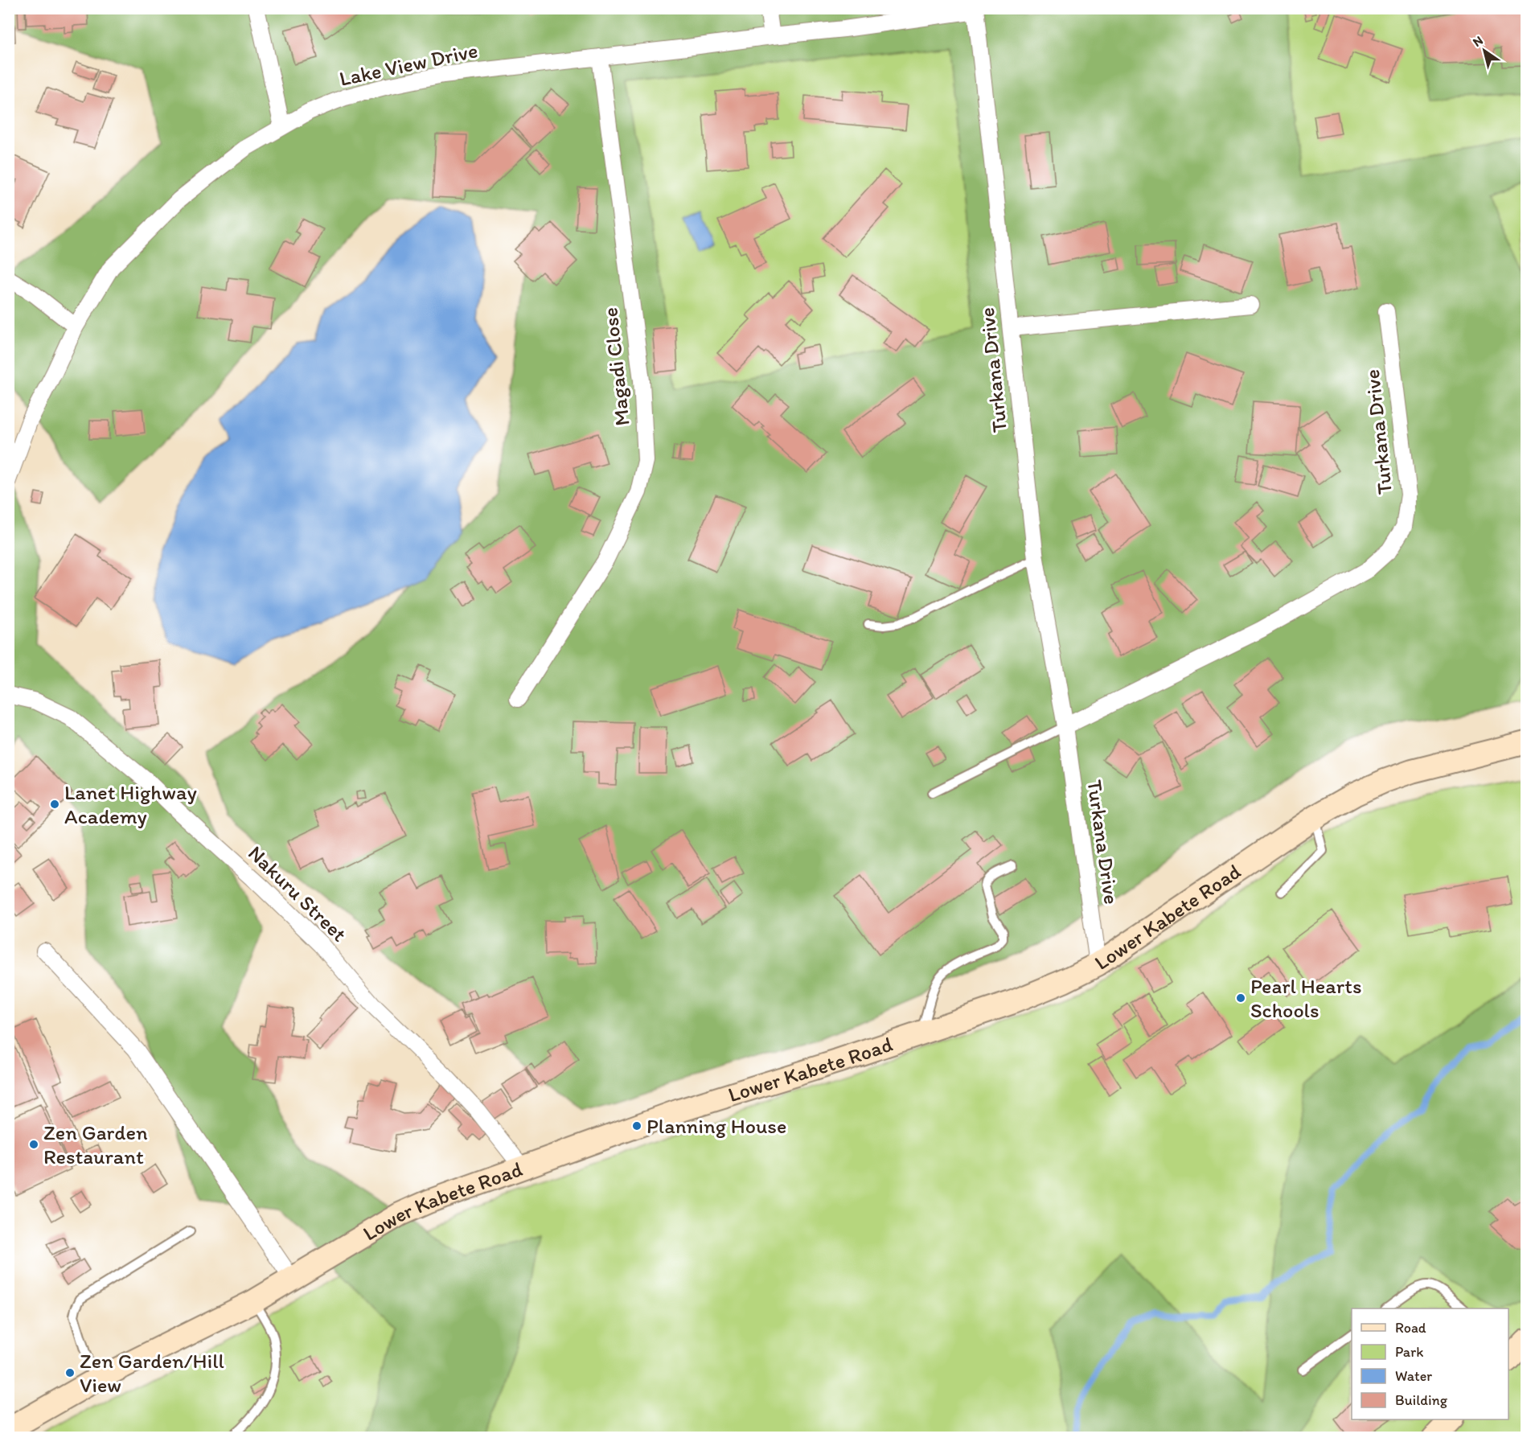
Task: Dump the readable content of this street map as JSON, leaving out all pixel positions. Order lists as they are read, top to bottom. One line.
{"streets":{"main road":["Lower Kabete Road"],"street":["Lake View Drive","Magadi Close","Turkana Drive","Nakuru Street"]},"crossings":[["Lake View Drive","Magadi Close"],["Lake View Drive","Turkana Drive"],["Turkana Drive","Lower Kabete Road"],["Nakuru Street","Lower Kabete Road"]],"places":["Lanet Highway Academy","Pearl Hearts Schools","Planning House","Zen Garden Restaurant","Zen Garden/Hill View"],"legend":["Road","Park","Water","Building"],"north":"top left"}
